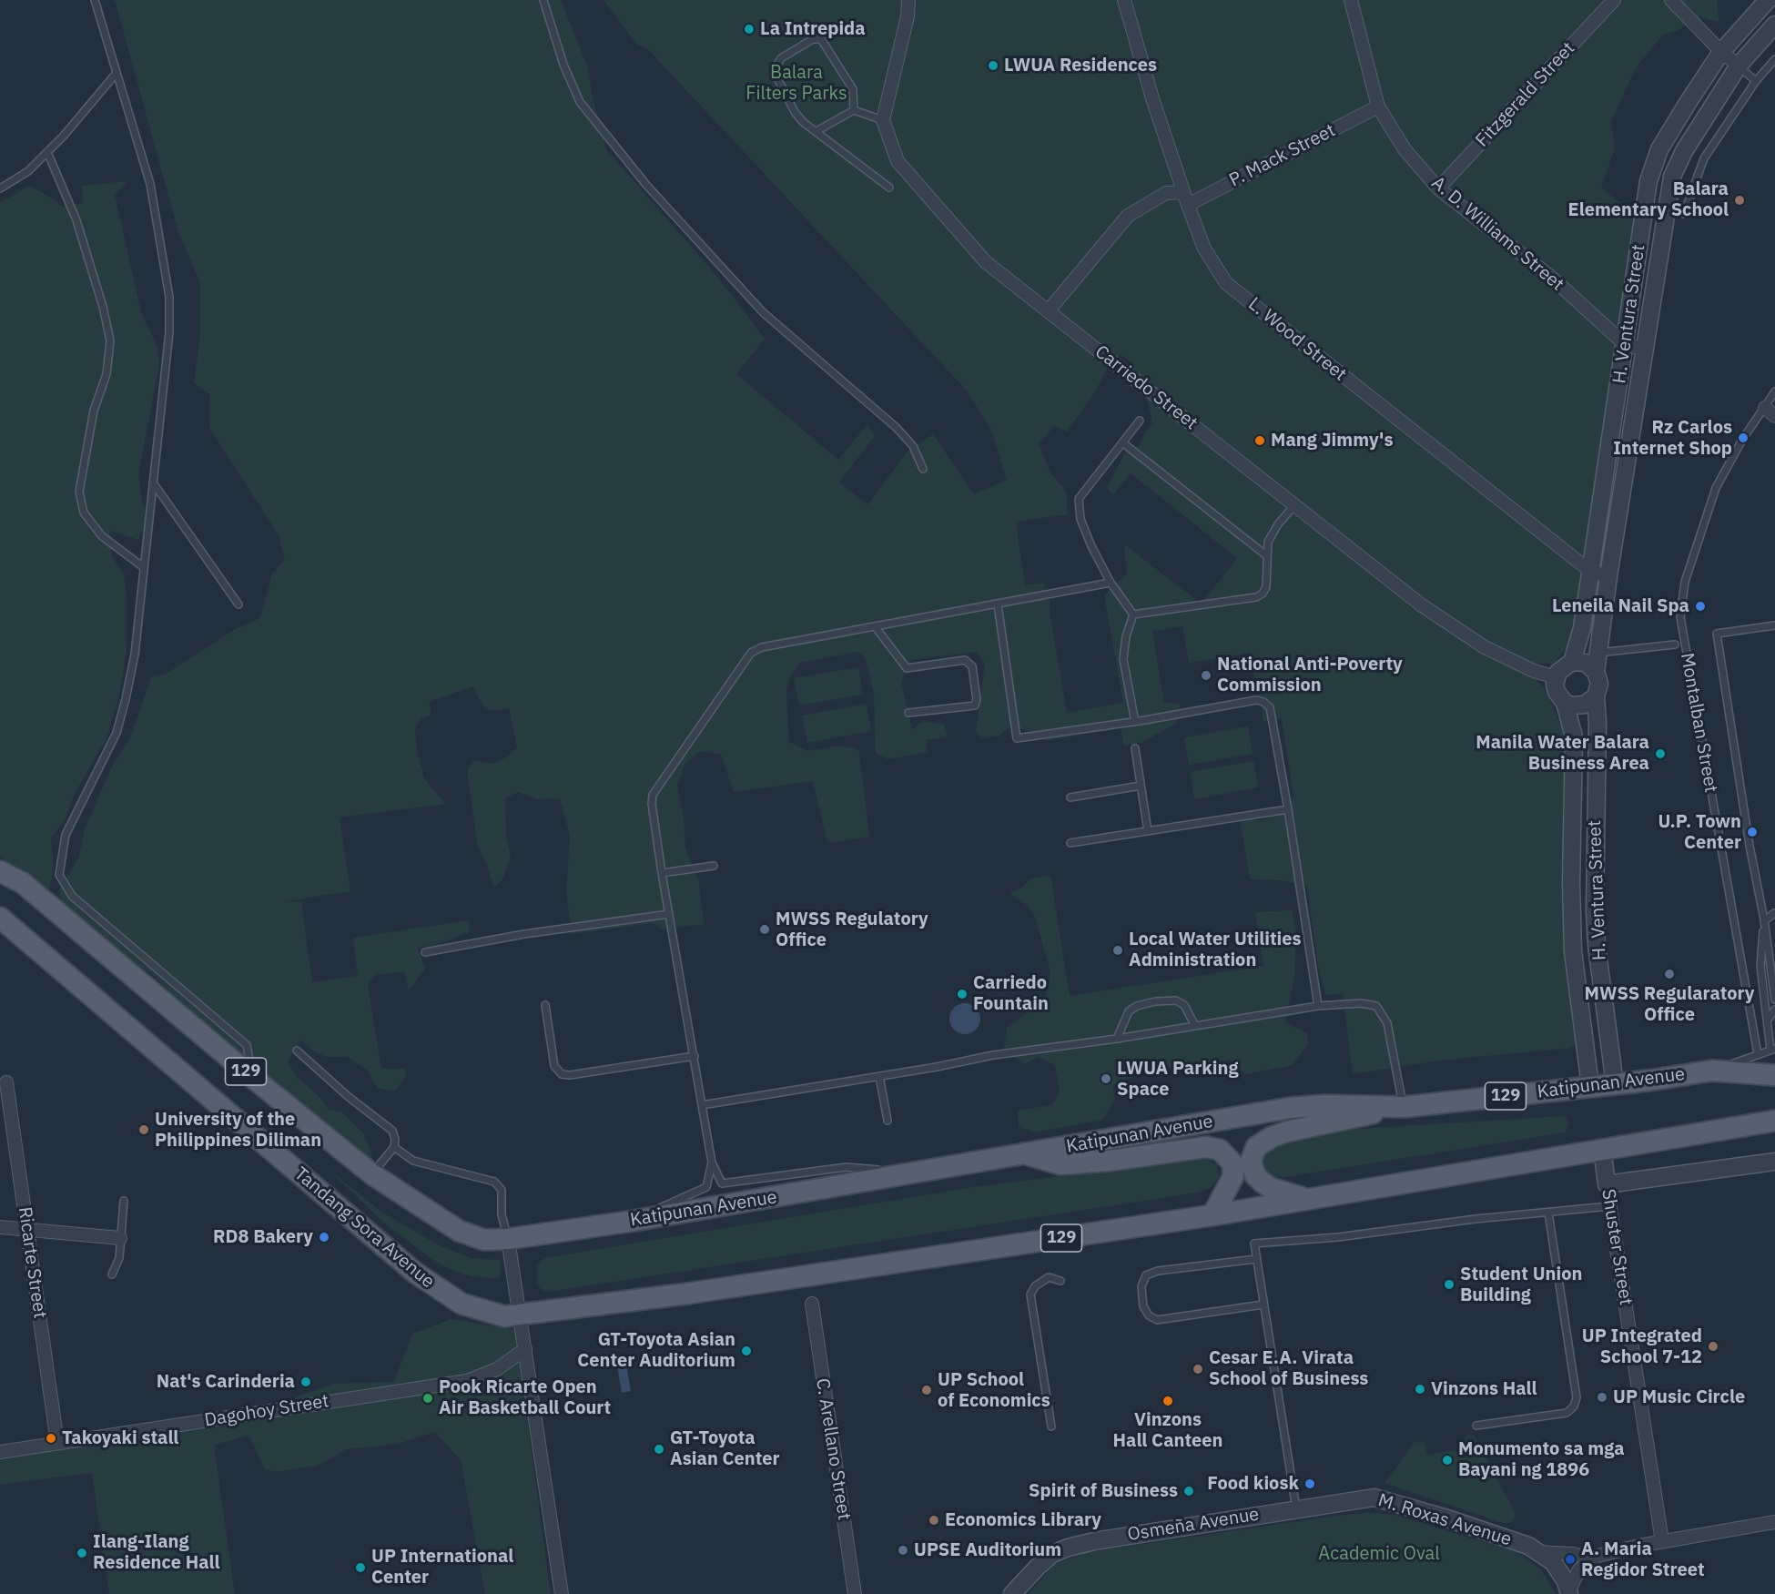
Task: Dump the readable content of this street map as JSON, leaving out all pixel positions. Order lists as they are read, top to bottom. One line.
{"streets":{"main road":["129","Katipunan Avenue","Tandang Sora Avenue"],"street":["Fitzgerald Street","P. Mack Street","A. D. Williams Street","H. Ventura Street","L. Wood Street","Carriedo Street","Shuster Street","Ricarte Street","Dagohoy Street","C. Arellano Street","M. Roxas Avenue","Osmeña Avenue"],"lane":["Montalban Street"]},"crossings":[["Fitzgerald Street","A. D. Williams Street"],["P. Mack Street","A. D. Williams Street"],["P. Mack Street","L. Wood Street"],["A. D. Williams Street","H. Ventura Street"],["H. Ventura Street","L. Wood Street"],["H. Ventura Street","Carriedo Street"],["H. Ventura Street","Katipunan Avenue"],["129","Katipunan Avenue"],["129","Tandang Sora Avenue"],["129","Shuster Street"],["Ricarte Street","Dagohoy Street"],["M. Roxas Avenue","Osmeña Avenue"]],"parks":["Balara Filters Parks","Academic Oval"],"places":["La Intrepida","LWUA Residences","Balara Elementary School","Rz Carlos Internet Shop","Mang Jimmy's","Leneila Nail Spa","National Anti-Poverty Commission","Manila Water Balara Business Area","U.P. Town Center","MWSS Regulatory Office","Local Water Utilities Administration","MWSS Regularatory Office","Carriedo Fountain","LWUA Parking Space","University of the Philippines Diliman","RD8 Bakery","Student Union Building","UP Integrated School 7-12","GT-Toyota Asian Center Auditorium","Cesar E.A. Virata School of Business","Nat's Carinderia","Vinzons Hall","UP School of Economics","UP Music Circle","Pook Ricarte Open Air Basketball Court","Vinzons Hall Canteen","Takoyaki stall","GT-Toyota Asian Center","Monumento sa mga Bayani ng 1896","Food kiosk","Spirit of Business","Economics Library","UPSE Auditorium","Ilang-Ilang Residence Hall","A. Maria Regidor Street","UP International Center"]}
